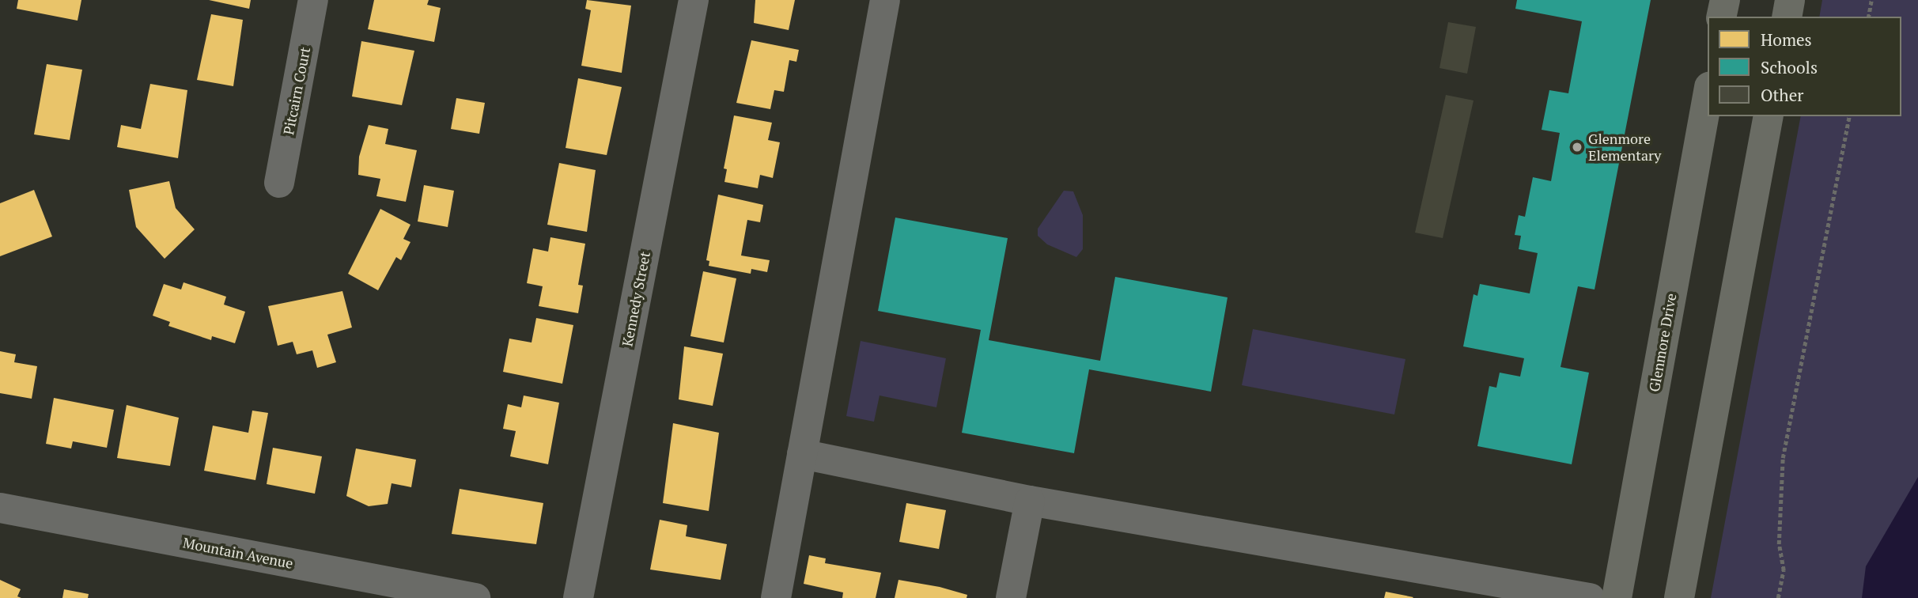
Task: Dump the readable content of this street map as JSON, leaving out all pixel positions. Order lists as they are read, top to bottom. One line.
{"streets":{"main road":["Glenmore Drive"],"street":["Pitcairn Court","Kennedy Street","Mountain Avenue"]},"places":["Glenmore Elementary"],"legend":["Homes","Schools","Other"]}
